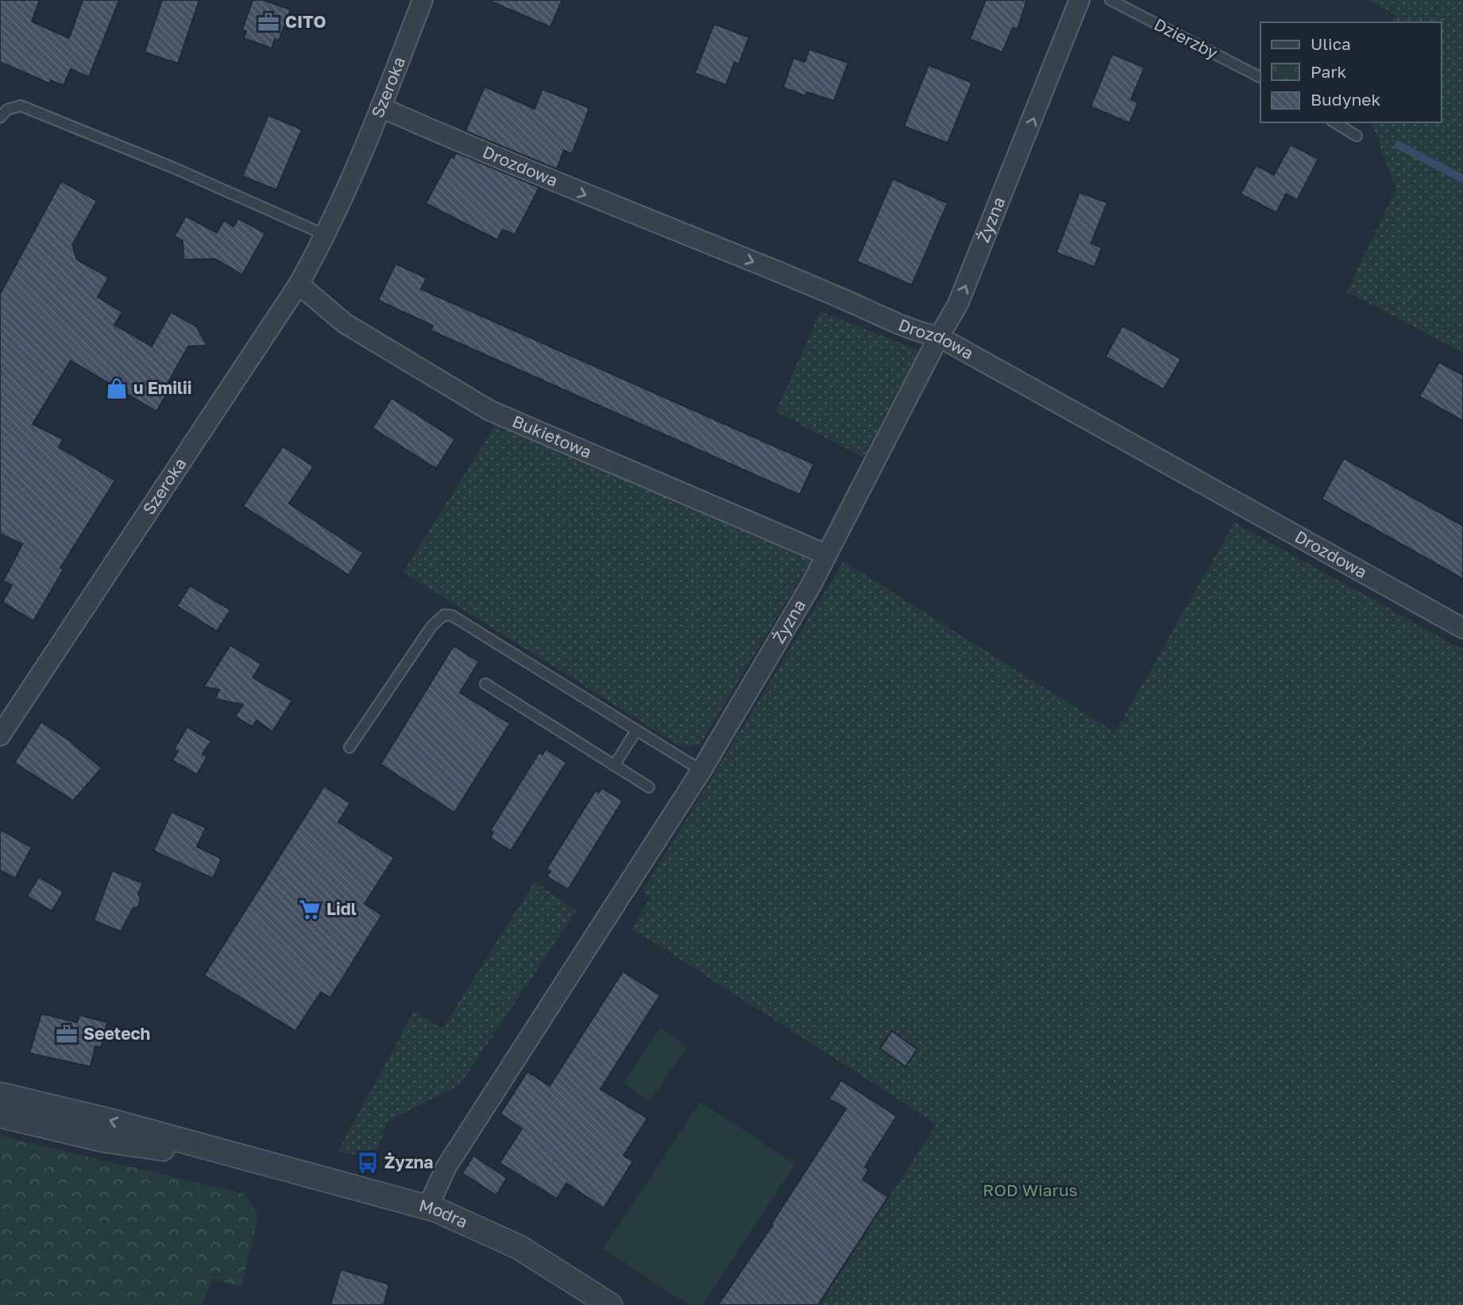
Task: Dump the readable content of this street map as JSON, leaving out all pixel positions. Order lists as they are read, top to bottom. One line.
{"streets":{"street":["Szeroka","Drozdowa","Żyzna","Bukietowa","Modra"],"lane":["Dzierzby"]},"crossings":[["Szeroka","Drozdowa"],["Szeroka","Bukietowa"],["Drozdowa","Żyzna"],["Żyzna","Bukietowa"],["Żyzna","Modra"]],"one_way":["Drozdowa"],"parks":["ROD Wiarus"],"places":{"office":["CITO","Seetech"],"shop":["u Emilii"],"supermarket":["Lidl"],"bus stop":["Żyzna"]},"legend":["Ulica","Park","Budynek"]}
